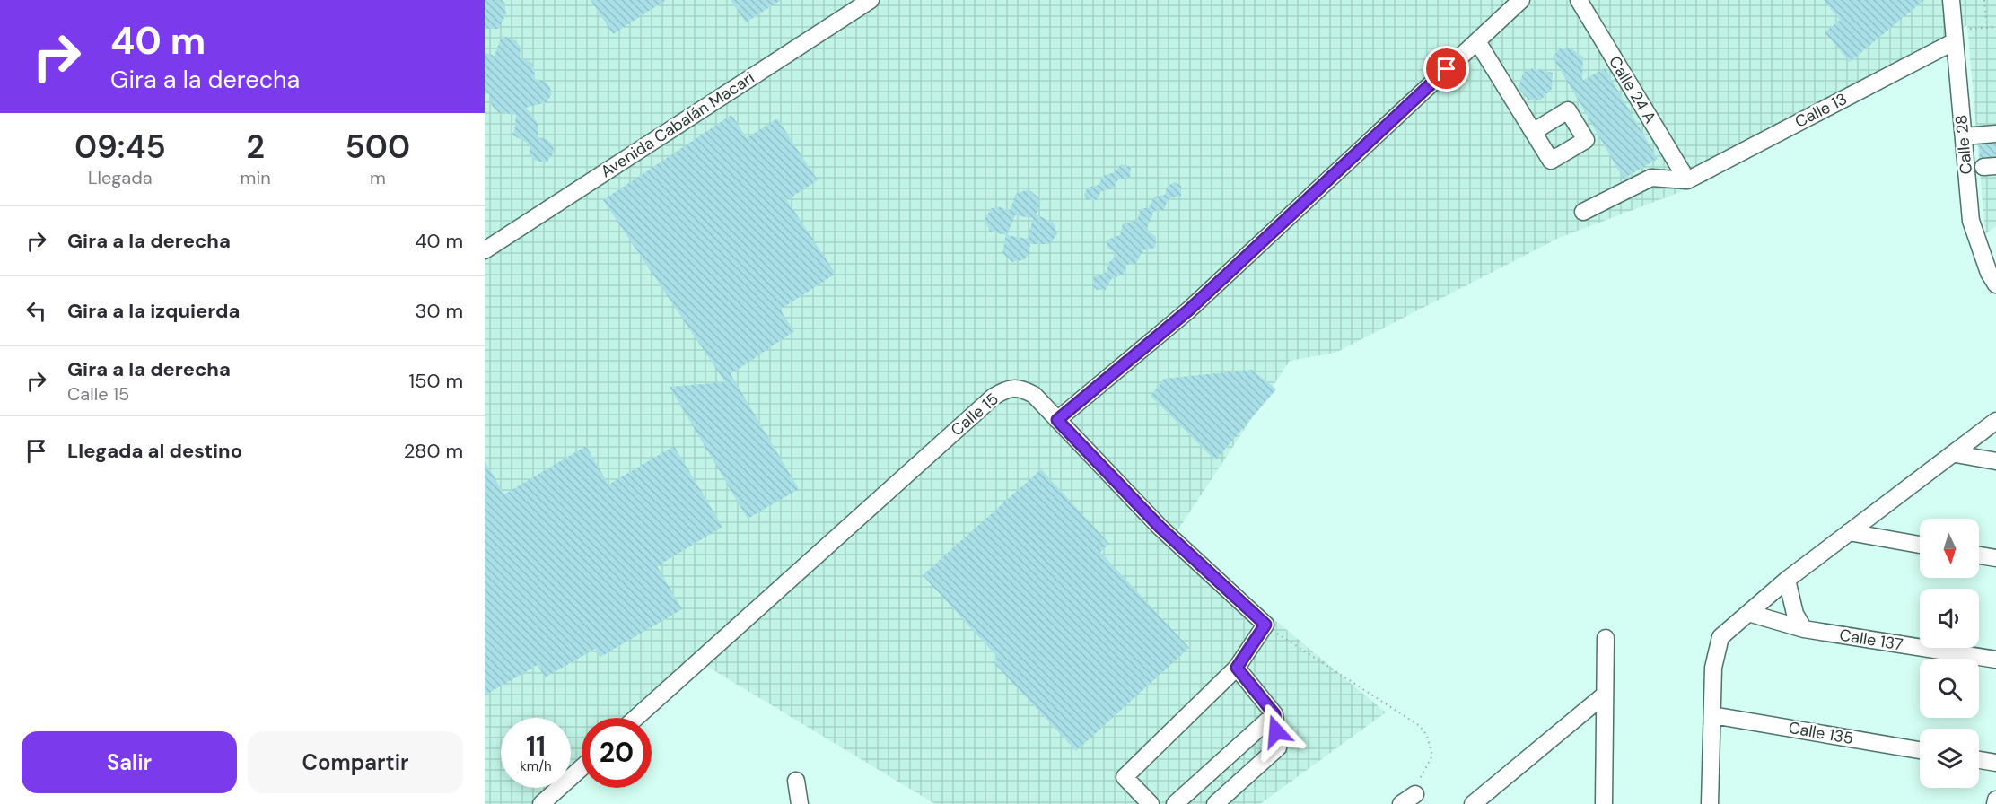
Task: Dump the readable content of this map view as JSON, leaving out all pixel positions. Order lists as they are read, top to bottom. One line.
{"streets":{"street":["Calle 24 A","Calle 13","Avenida Cabalán Macari","Calle 28","Calle 15","Calle 137","Calle 135"]},"crossings":[["Calle 24 A","Calle 13"],["Calle 13","Calle 28"]],"north":"bottom","page":{"turn":["40 m","Gira a la derecha"],"eta":["09:45","Llegada","2","min","500","m"],"list":[{"name":"Gira a la derecha","value":"40 m"},{"name":"Gira a la izquierda","value":"30 m"},{"name":"Gira a la derecha","note":"Calle 15","value":"150 m"},{"name":"Llegada al destino","value":"280 m"}],"speed":"11 km/h","limit":"20","buttons":["Salir","Compartir"]}}
